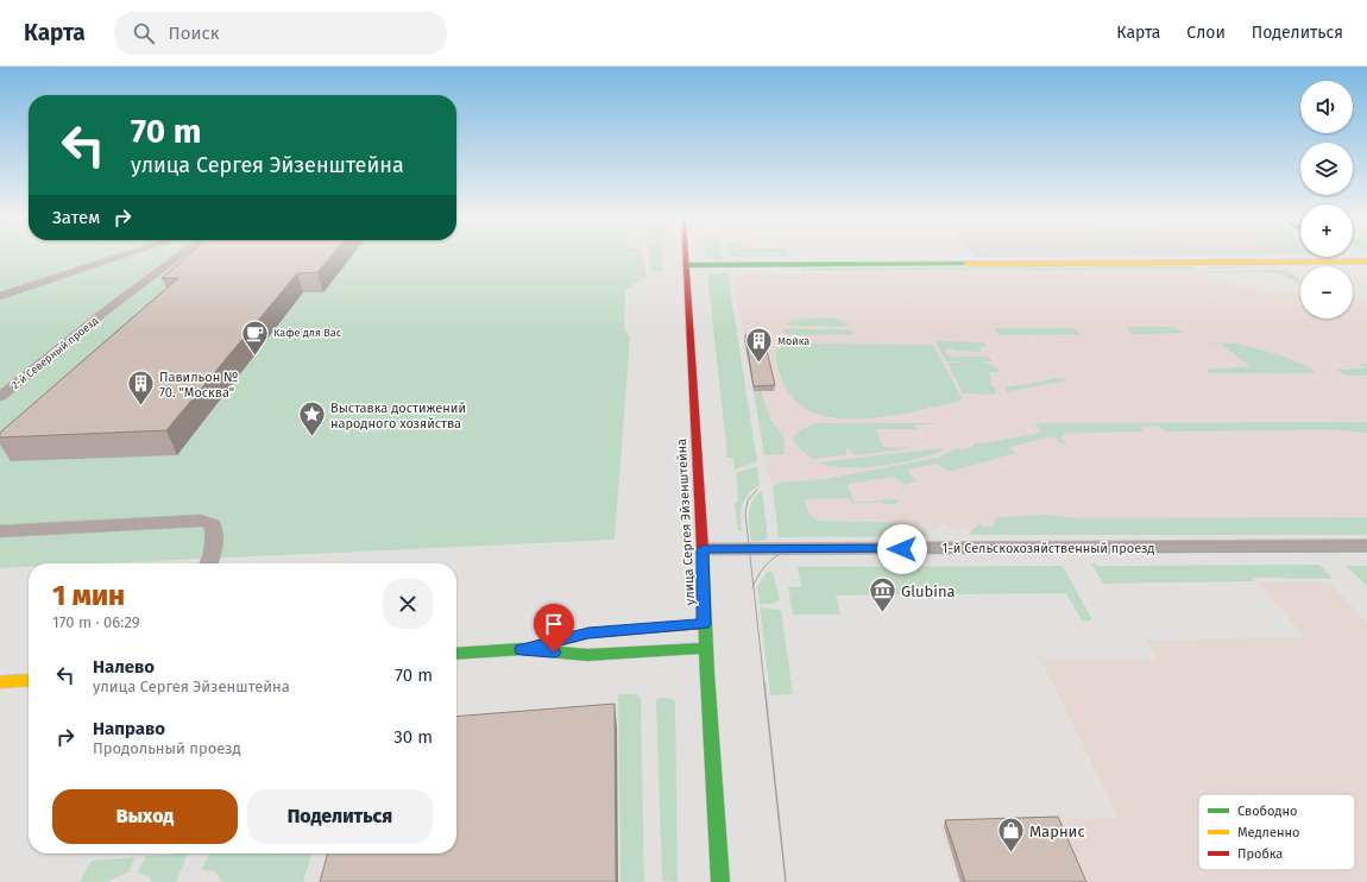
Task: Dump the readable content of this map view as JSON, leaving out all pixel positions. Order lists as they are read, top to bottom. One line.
{"streets":{"main road":["улица Сергея Эйзенштейна"],"street":["2-й Северный проезд","1-й Сельскохозяйственный проезд"]},"crossings":[["улица Сергея Эйзенштейна","1-й Сельскохозяйственный проезд"]],"places":{"cafe":["Кафе для Вас"],"building":["Мойка","Павильон № 70. \"Москва\""],"place":["Выставка достижений народного хозяйства"],"museum":["Glubina"],"shop":["Марнис"]},"legend":["Свободно","Медленно","Пробка"],"page":{"header":"Карта","search":"Поиск","nav":["Карта","Слои","Поделиться"],"map_buttons":["+","−"],"turn":["70 m","улица Сергея Эйзенштейна"],"then":"Затем","heading":["1 мин","170 m · 06:29"],"list":[{"name":"Налево","note":"улица Сергея Эйзенштейна","value":"70 m"},{"name":"Направо","note":"Продольный проезд","value":"30 m"}],"buttons":["Выход","Поделиться"]}}
